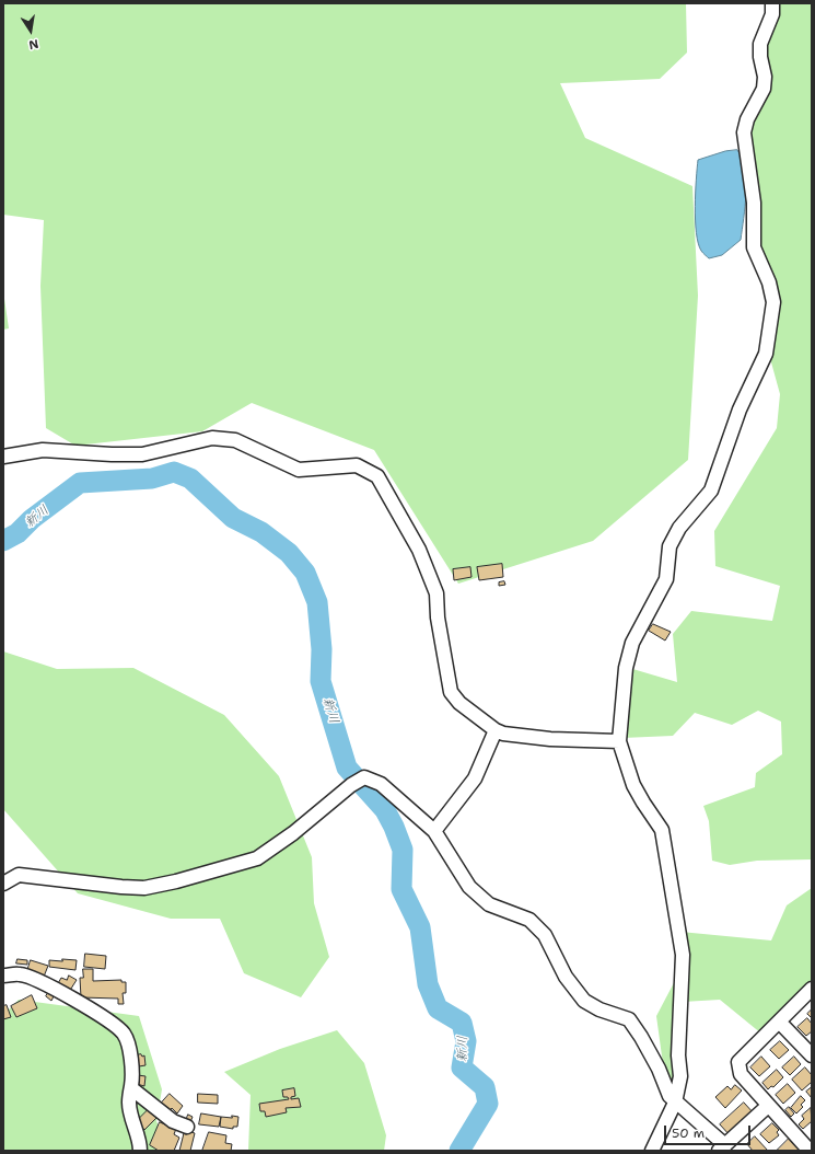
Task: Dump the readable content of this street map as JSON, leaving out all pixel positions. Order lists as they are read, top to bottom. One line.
{"water":["新川"],"scale_bar":"50 m","north":"bottom"}
